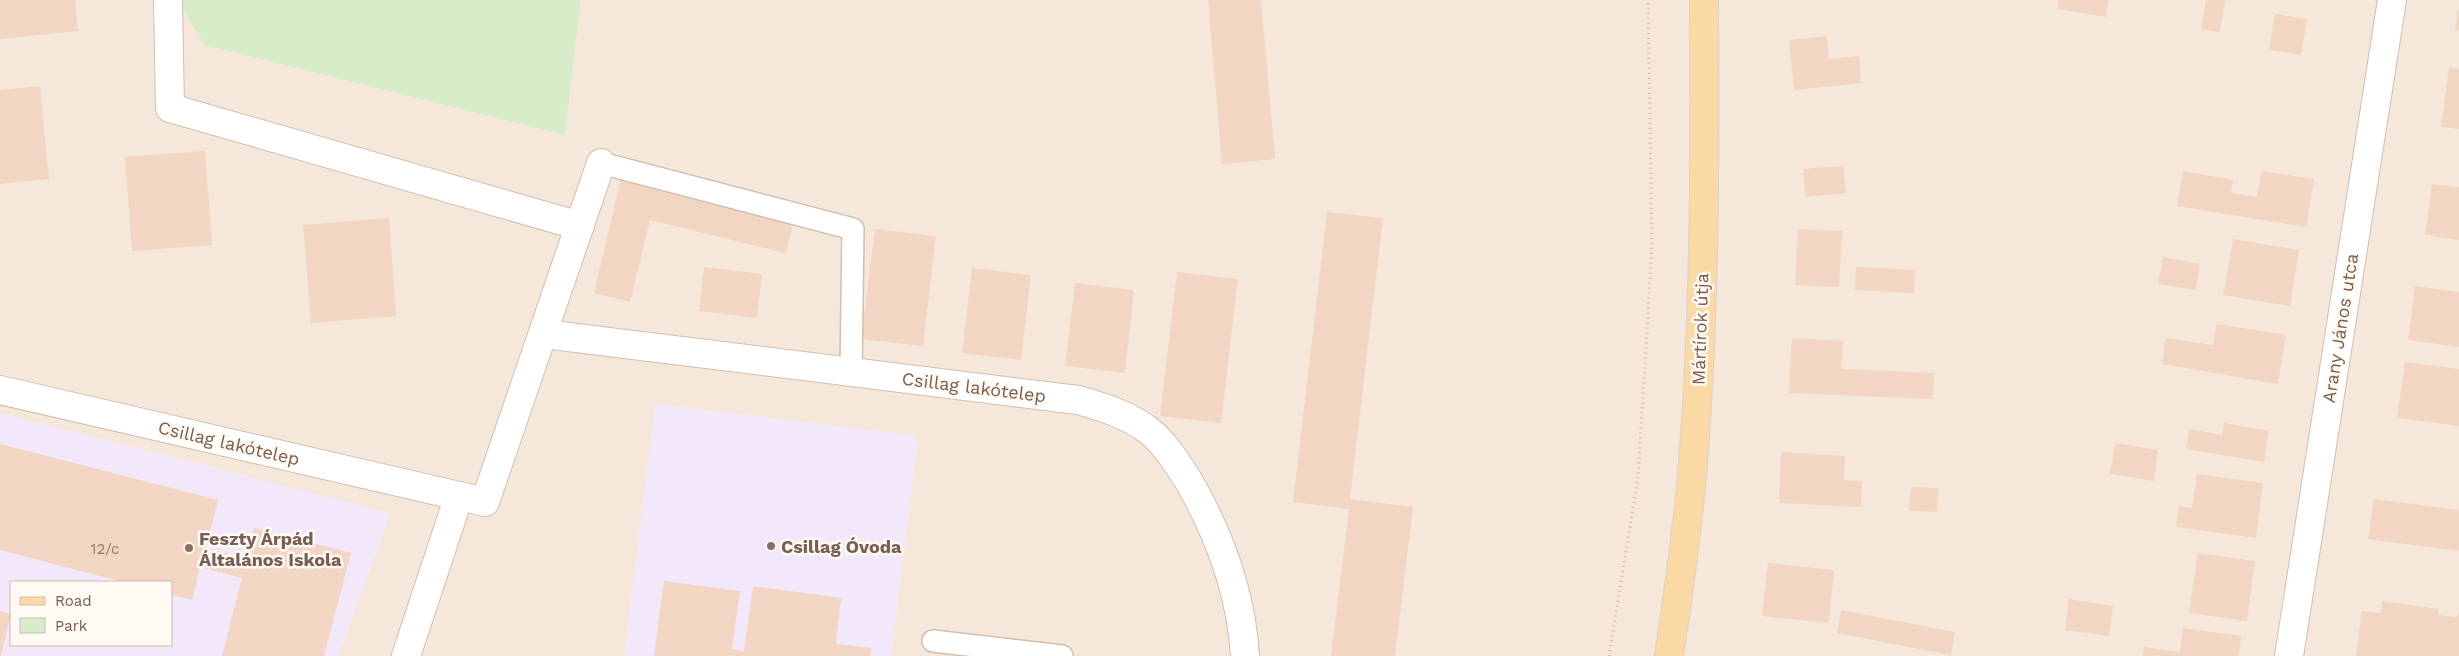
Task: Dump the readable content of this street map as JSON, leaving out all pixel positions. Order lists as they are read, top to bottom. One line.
{"streets":{"main road":["Mártírok útja"],"street":["Arany János utca","Csillag lakótelep"]},"places":["Csillag Óvoda","Feszty Árpád Általános Iskola"],"house_numbers":["12/c"],"legend":["Road","Park"]}
